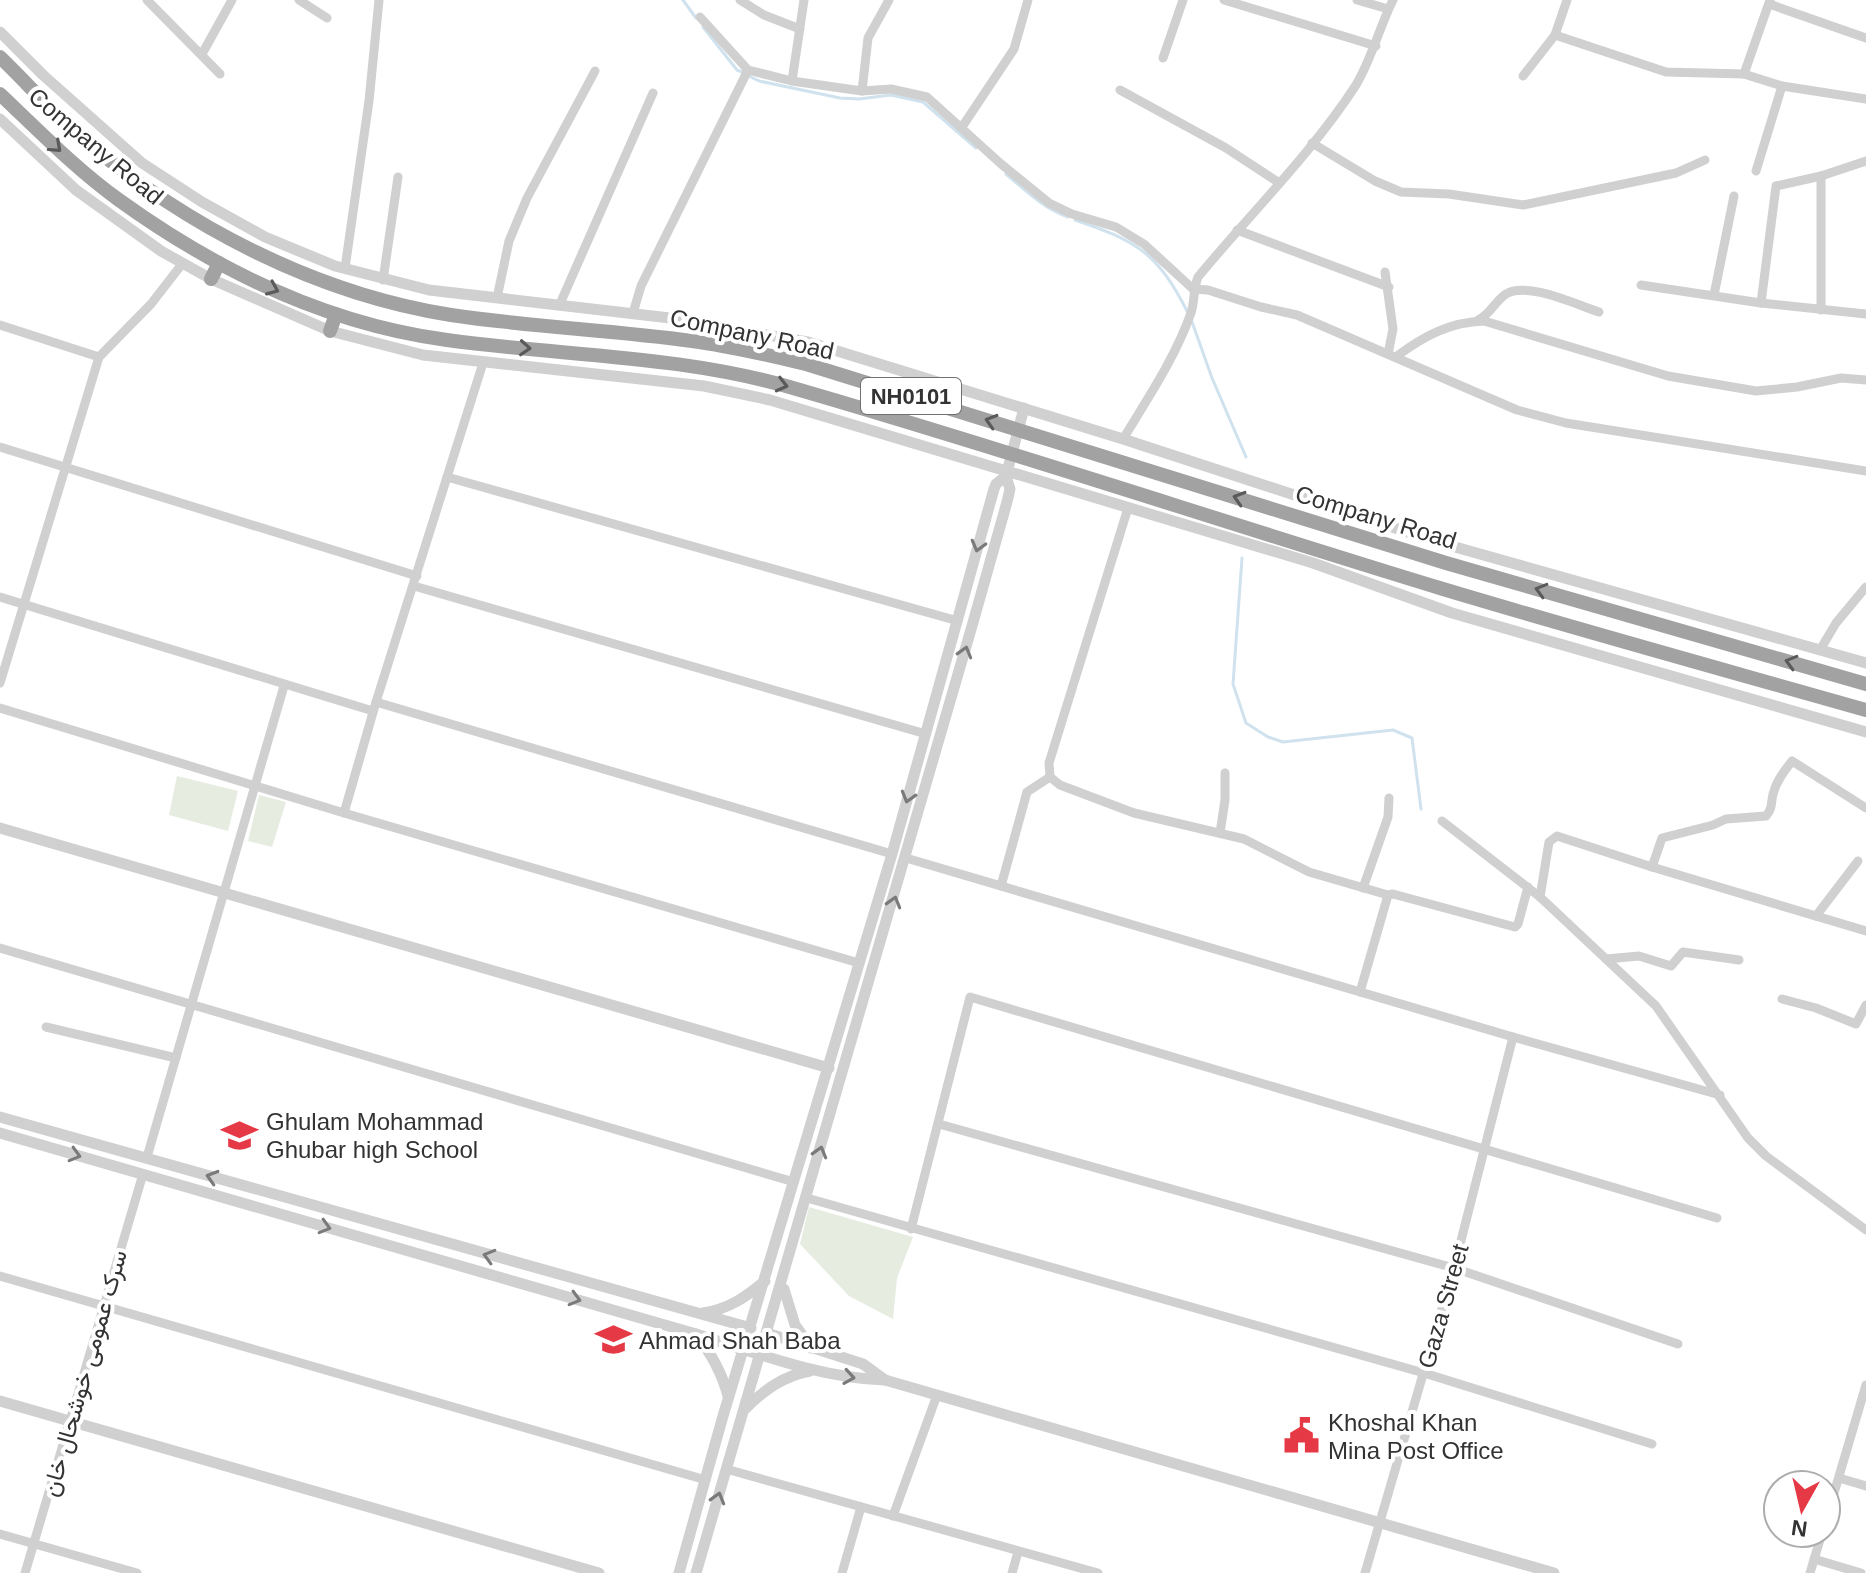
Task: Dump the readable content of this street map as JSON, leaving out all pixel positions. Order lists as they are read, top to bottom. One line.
{"streets":{"highway":["Company Road","NH0101"],"street":["Gaza Street","سرک عمومی خوشحال خان"]},"places":{"school or university":["Ghulam Mohammad Ghubar high School","Ahmad Shah Baba"],"public building":["Khoshal Khan Mina Post Office"]},"north":"bottom"}
